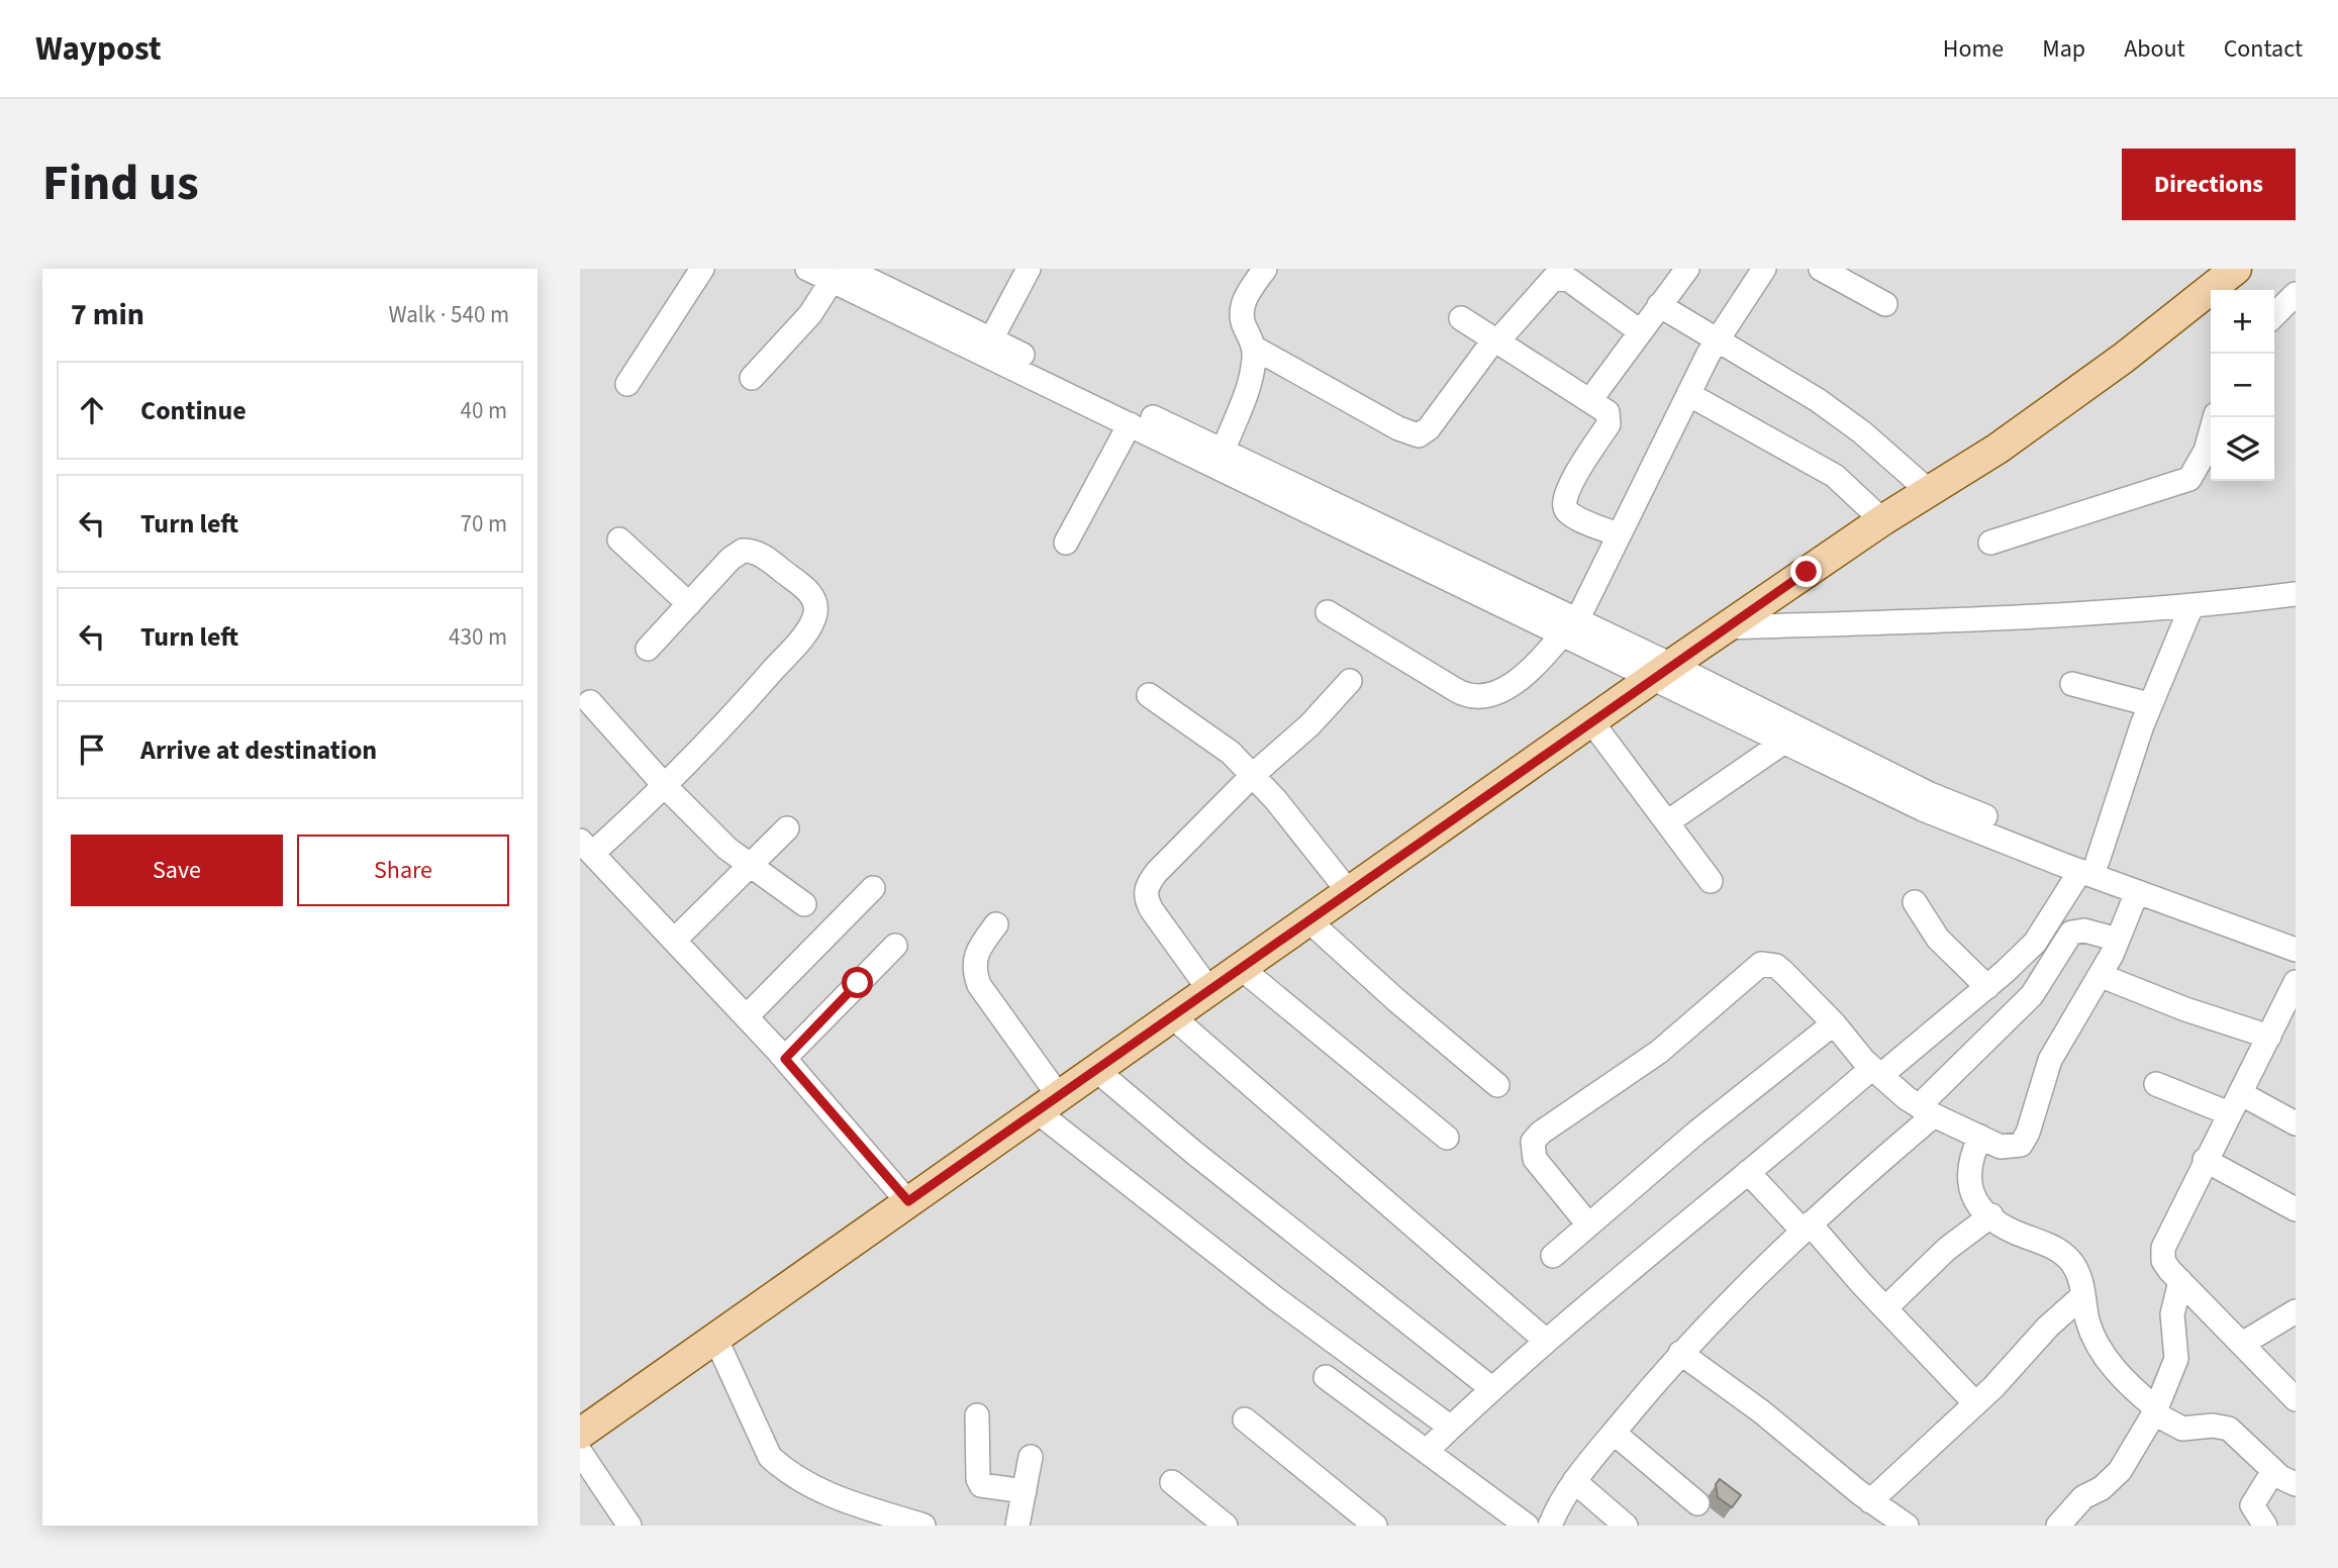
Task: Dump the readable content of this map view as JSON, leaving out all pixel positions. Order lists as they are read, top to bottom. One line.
{"page":{"header":"Waypost","nav":["Home","Map","About","Contact"],"title":"Find us","buttons":["Directions",["Save","Share"]],"heading":["7 min","Walk · 540 m"],"map_buttons":["+","−"],"list":[["Continue","40 m"],["Turn left","70 m"],["Turn left","430 m"],"Arrive at destination"]}}
